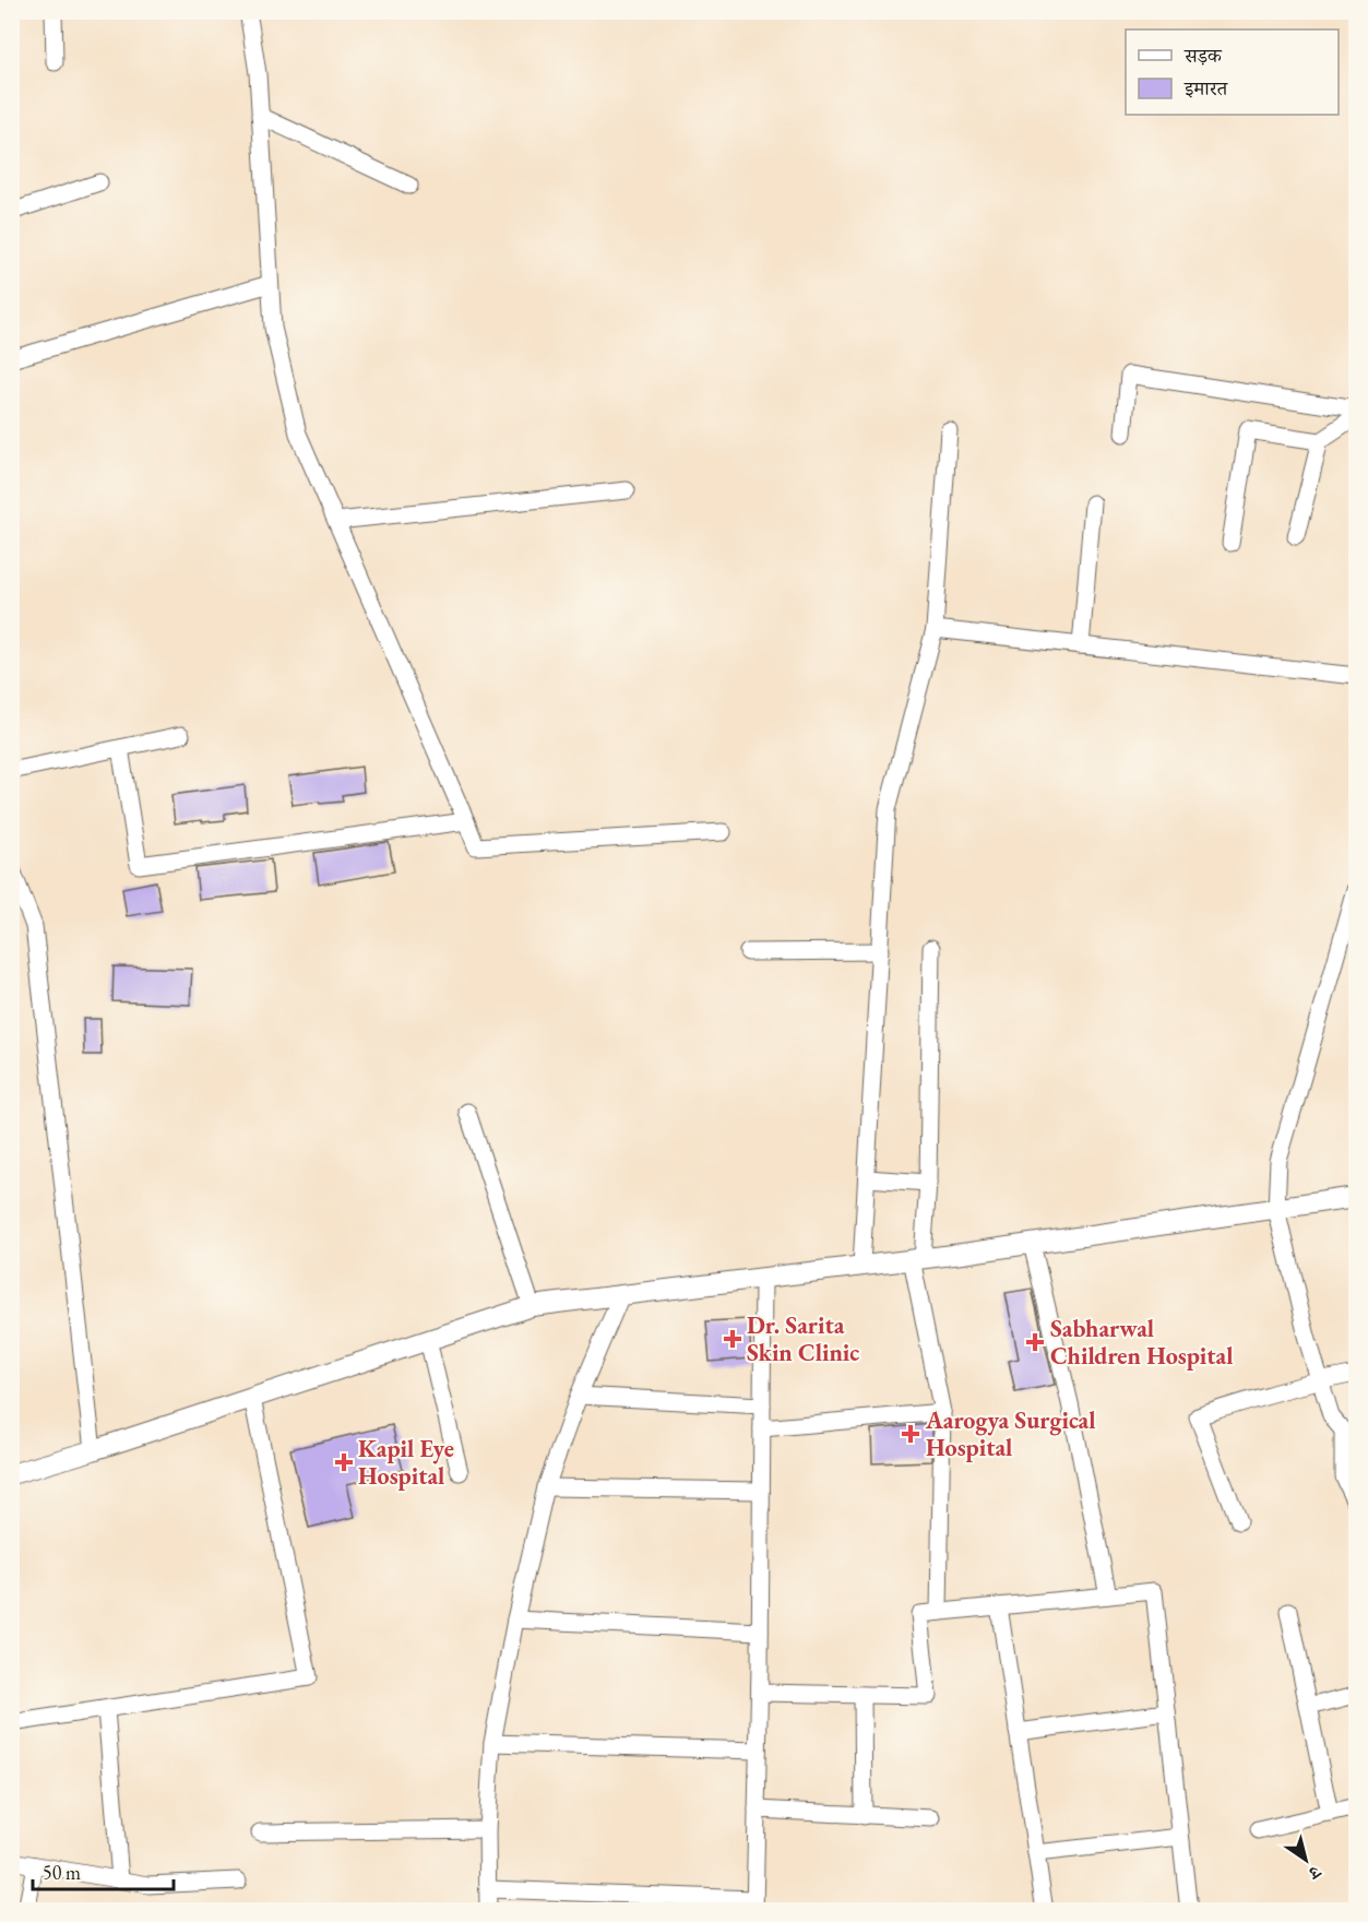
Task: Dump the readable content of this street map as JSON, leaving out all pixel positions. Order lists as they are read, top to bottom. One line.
{"places":{"health":["Dr. Sarita Skin Clinic","Sabharwal Children Hospital","Aarogya Surgical Hospital","Kapil Eye Hospital"]},"legend":["सड़क","इमारत"],"scale_bar":"50 m","north":"bottom right"}
